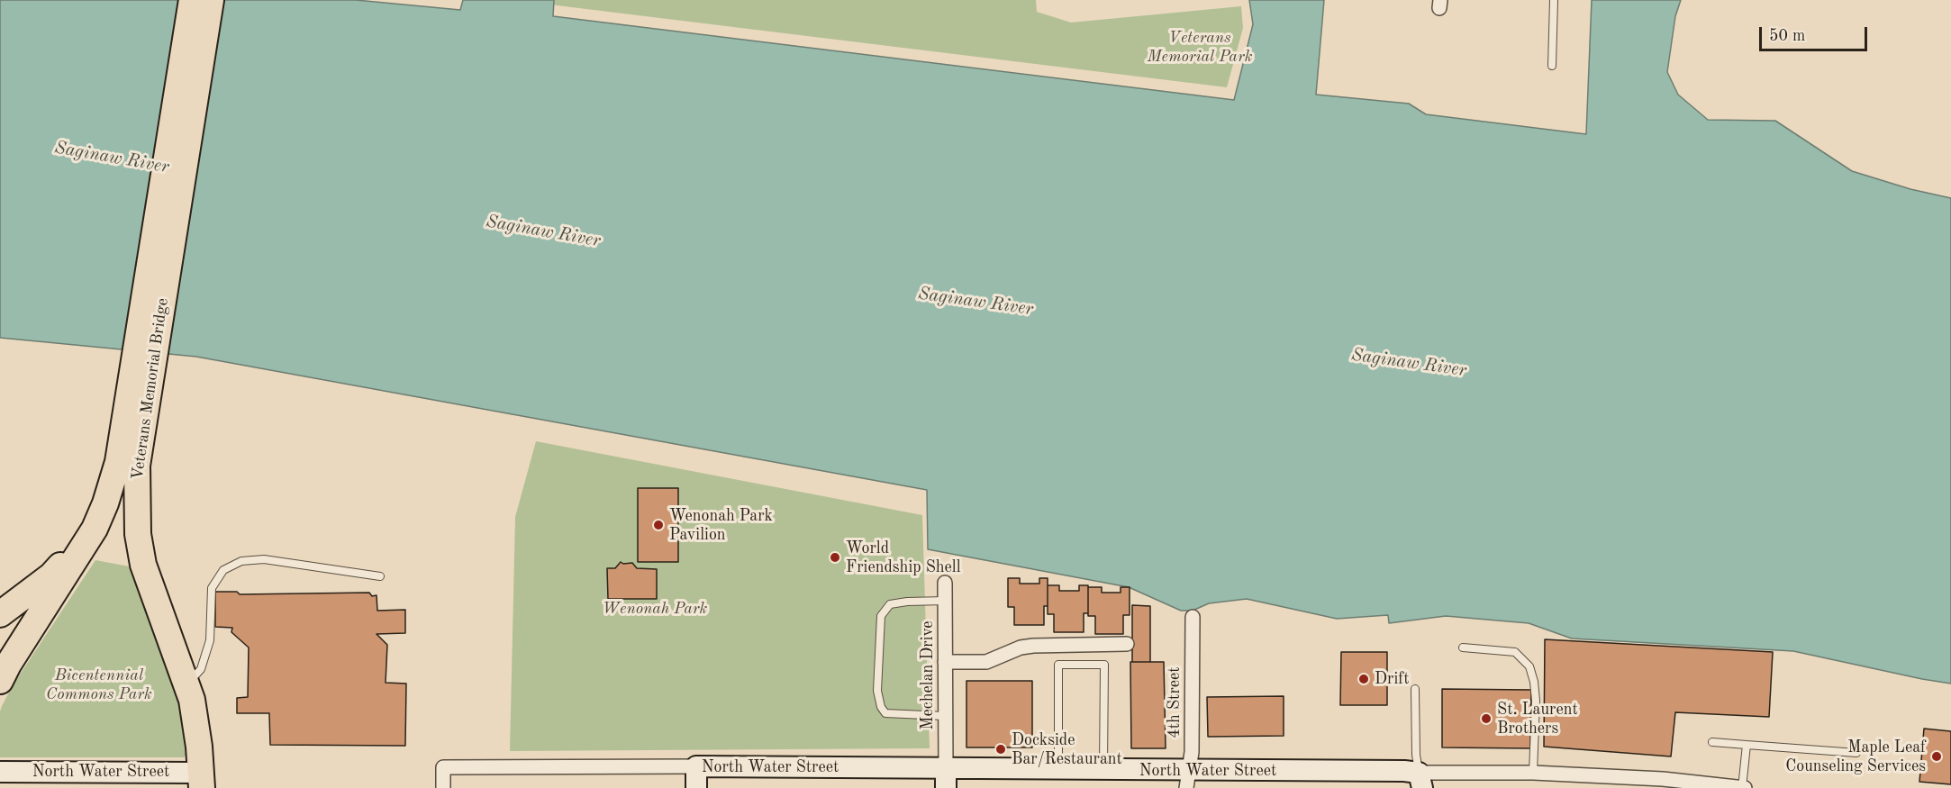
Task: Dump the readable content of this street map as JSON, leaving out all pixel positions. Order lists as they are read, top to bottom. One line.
{"streets":{"highway":["Veterans Memorial Bridge"],"street":["Mechelan Drive","4th Street","North Water Street"]},"crossings":[["Veterans Memorial Bridge","North Water Street"],["Mechelan Drive","North Water Street"],["4th Street","North Water Street"]],"water":["Saginaw River"],"parks":["Veterans Memorial Park","Wenonah Park","Bicentennial Commons Park"],"places":["Wenonah Park Pavilion","World Friendship Shell","Drift","St. Laurent Brothers","Dockside Bar/Restaurant","Maple Leaf Counseling Services"],"scale_bar":"50 m"}
